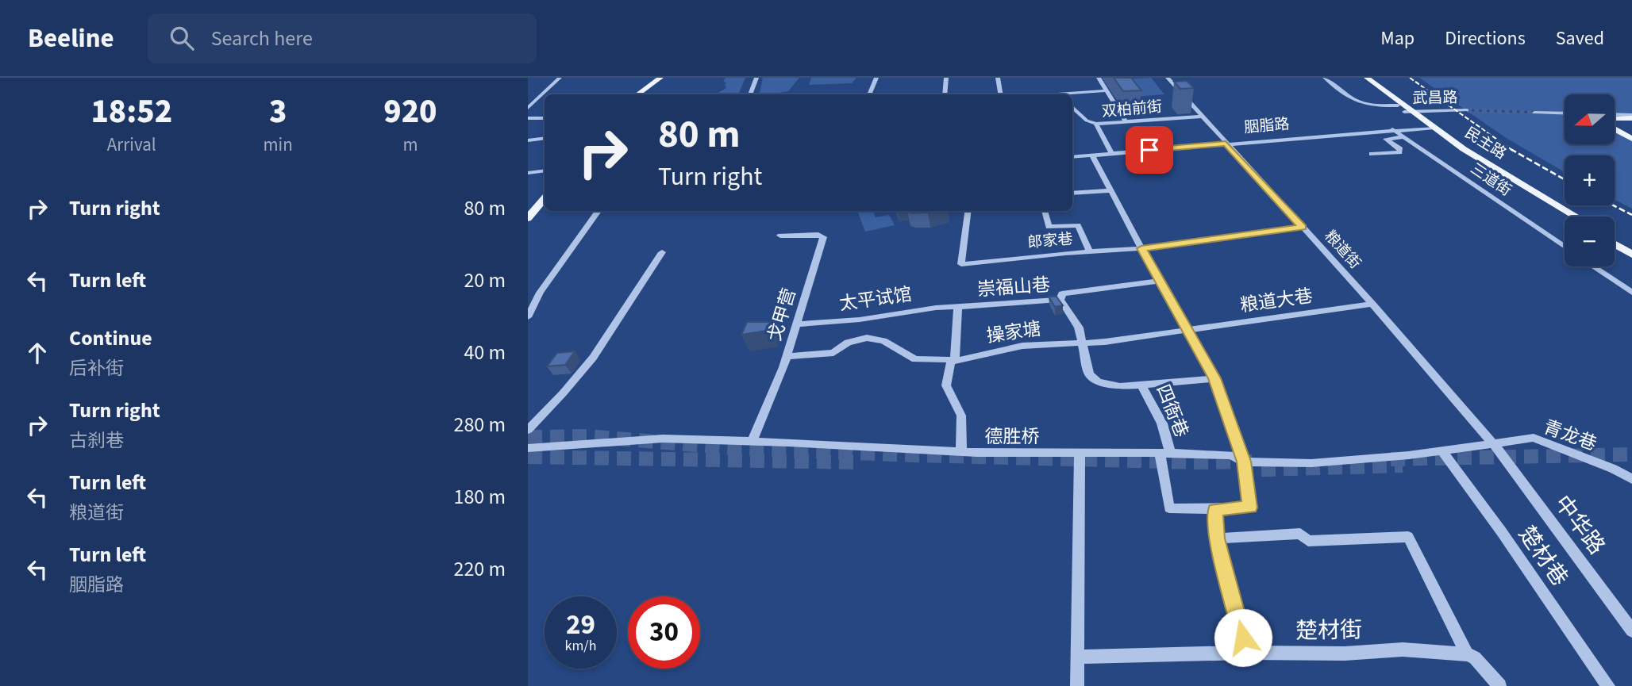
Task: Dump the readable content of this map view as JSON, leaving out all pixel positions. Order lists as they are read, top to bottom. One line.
{"streets":{"main road":["民主路"],"street":["武昌路","双柏前街","胭脂路","三道街","郎家巷","粮道街","崇福山巷","太平试馆","粮道大巷","戈甲营","操家塘","四衙巷","青龙巷","德胜桥","中华路","楚材巷","楚材街"]},"crossings":[["武昌路","民主路"],["双柏前街","胭脂路"],["双柏前街","粮道街"],["胭脂路","民主路"],["胭脂路","三道街"],["胭脂路","粮道街"],["粮道街","粮道大巷"],["粮道街","青龙巷"],["粮道街","德胜桥"],["粮道街","中华路"],["崇福山巷","太平试馆"],["崇福山巷","操家塘"],["崇福山巷","德胜桥"],["太平试馆","戈甲营"],["粮道大巷","操家塘"],["戈甲营","操家塘"],["戈甲营","德胜桥"],["四衙巷","德胜桥"],["青龙巷","德胜桥"],["青龙巷","中华路"],["德胜桥","中华路"],["德胜桥","楚材巷"]],"north":"left","page":{"header":"Beeline","search":"Search here","nav":["Map","Directions","Saved"],"eta":["18:52","Arrival","3","min","920","m"],"map_buttons":["+","−"],"turn":["80 m","Turn right"],"list":[{"name":"Turn right","value":"80 m"},{"name":"Turn left","value":"20 m"},{"name":"Continue","note":"后补街","value":"40 m"},{"name":"Turn right","note":"古刹巷","value":"280 m"},{"name":"Turn left","note":"粮道街","value":"180 m"},{"name":"Turn left","note":"胭脂路","value":"220 m"}],"speed":"29 km/h","limit":"30"}}
